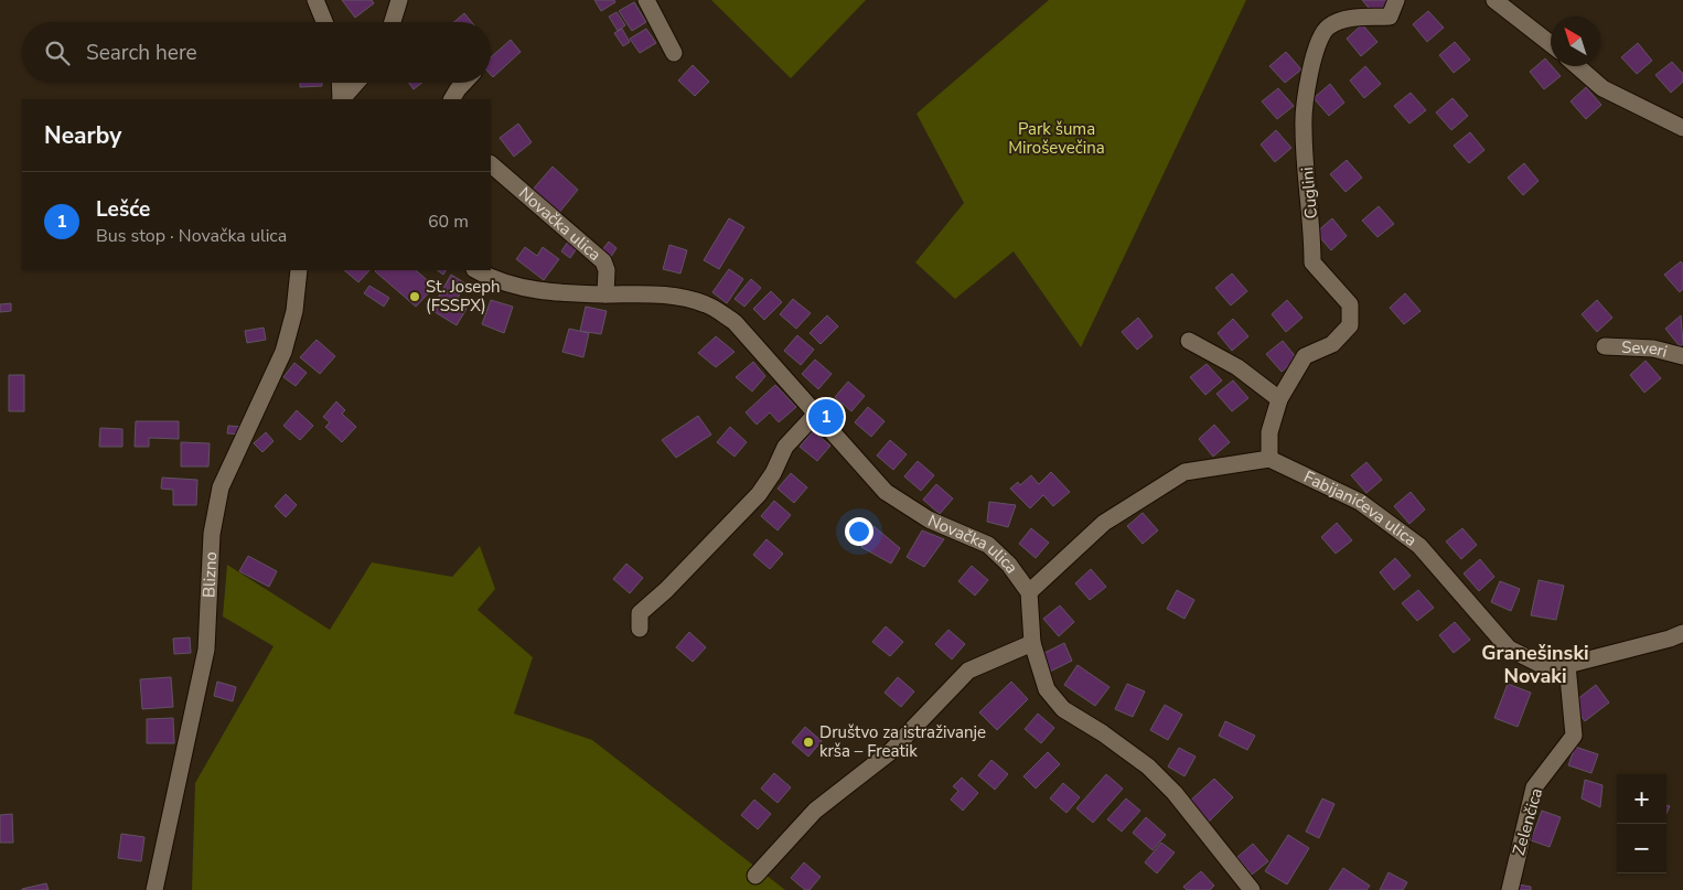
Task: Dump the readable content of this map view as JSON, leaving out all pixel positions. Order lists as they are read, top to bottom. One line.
{"streets":{"street":["Cuglini","Novačka ulica","Severi","Fabijanićeva ulica","Blizno","Zelenčica"]},"crossings":[["Cuglini","Fabijanićeva ulica"],["Fabijanićeva ulica","Zelenčica"]],"districts":["Granešinski Novaki"],"parks":["Park šuma Miroševečina"],"places":["St. Joseph (FSSPX)","Društvo za istraživanje krša – Freatik"],"north":"top left","page":{"search":"Search here","heading":"Nearby","list":[{"mark":"1","name":"Lešće","note":"Bus stop · Novačka ulica","value":"60 m"}],"pins":"1","map_buttons":["+","−"]}}
